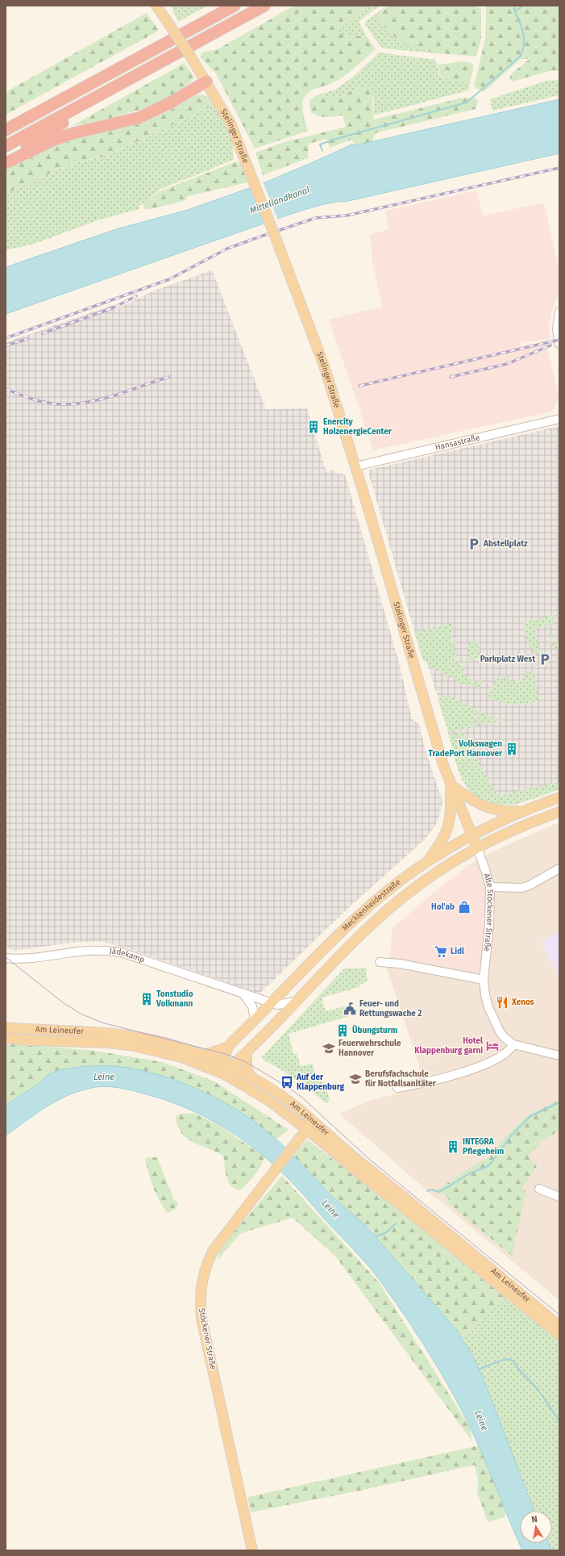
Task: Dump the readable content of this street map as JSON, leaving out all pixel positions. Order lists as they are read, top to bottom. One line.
{"streets":{"main road":["Stelinger Straße","Mecklenheidestraße","Am Leineufer","Stöckener Straße"],"street":["Hansastraße","Alte Stöckener Straße","Jädekamp"]},"crossings":[["Stelinger Straße","Hansastraße"],["Stelinger Straße","Mecklenheidestraße"],["Stelinger Straße","Alte Stöckener Straße"],["Mecklenheidestraße","Alte Stöckener Straße"],["Mecklenheidestraße","Jädekamp"],["Mecklenheidestraße","Am Leineufer"],["Am Leineufer","Stöckener Straße"]],"water":["Mittellandkanal","Leine"],"places":{"building":["Enercity HolzenergieCenter","Volkswagen TradePort Hannover","Tonstudio Volkmann","Übungsturm","INTEGRA Pflegeheim"],"parking":["Abstellplatz","Parkplatz West"],"shop":["Hol'ab"],"supermarket":["Lidl"],"restaurant":["Xenos"],"public building":["Feuer- und Rettungswache 2"],"hotel":["Hotel Klappenburg garni"],"school or university":["Feuerwehrschule Hannover","Berufsfachschule für Notfallsanitäter"],"bus stop":["Auf der Klappenburg"]},"north":"top"}
